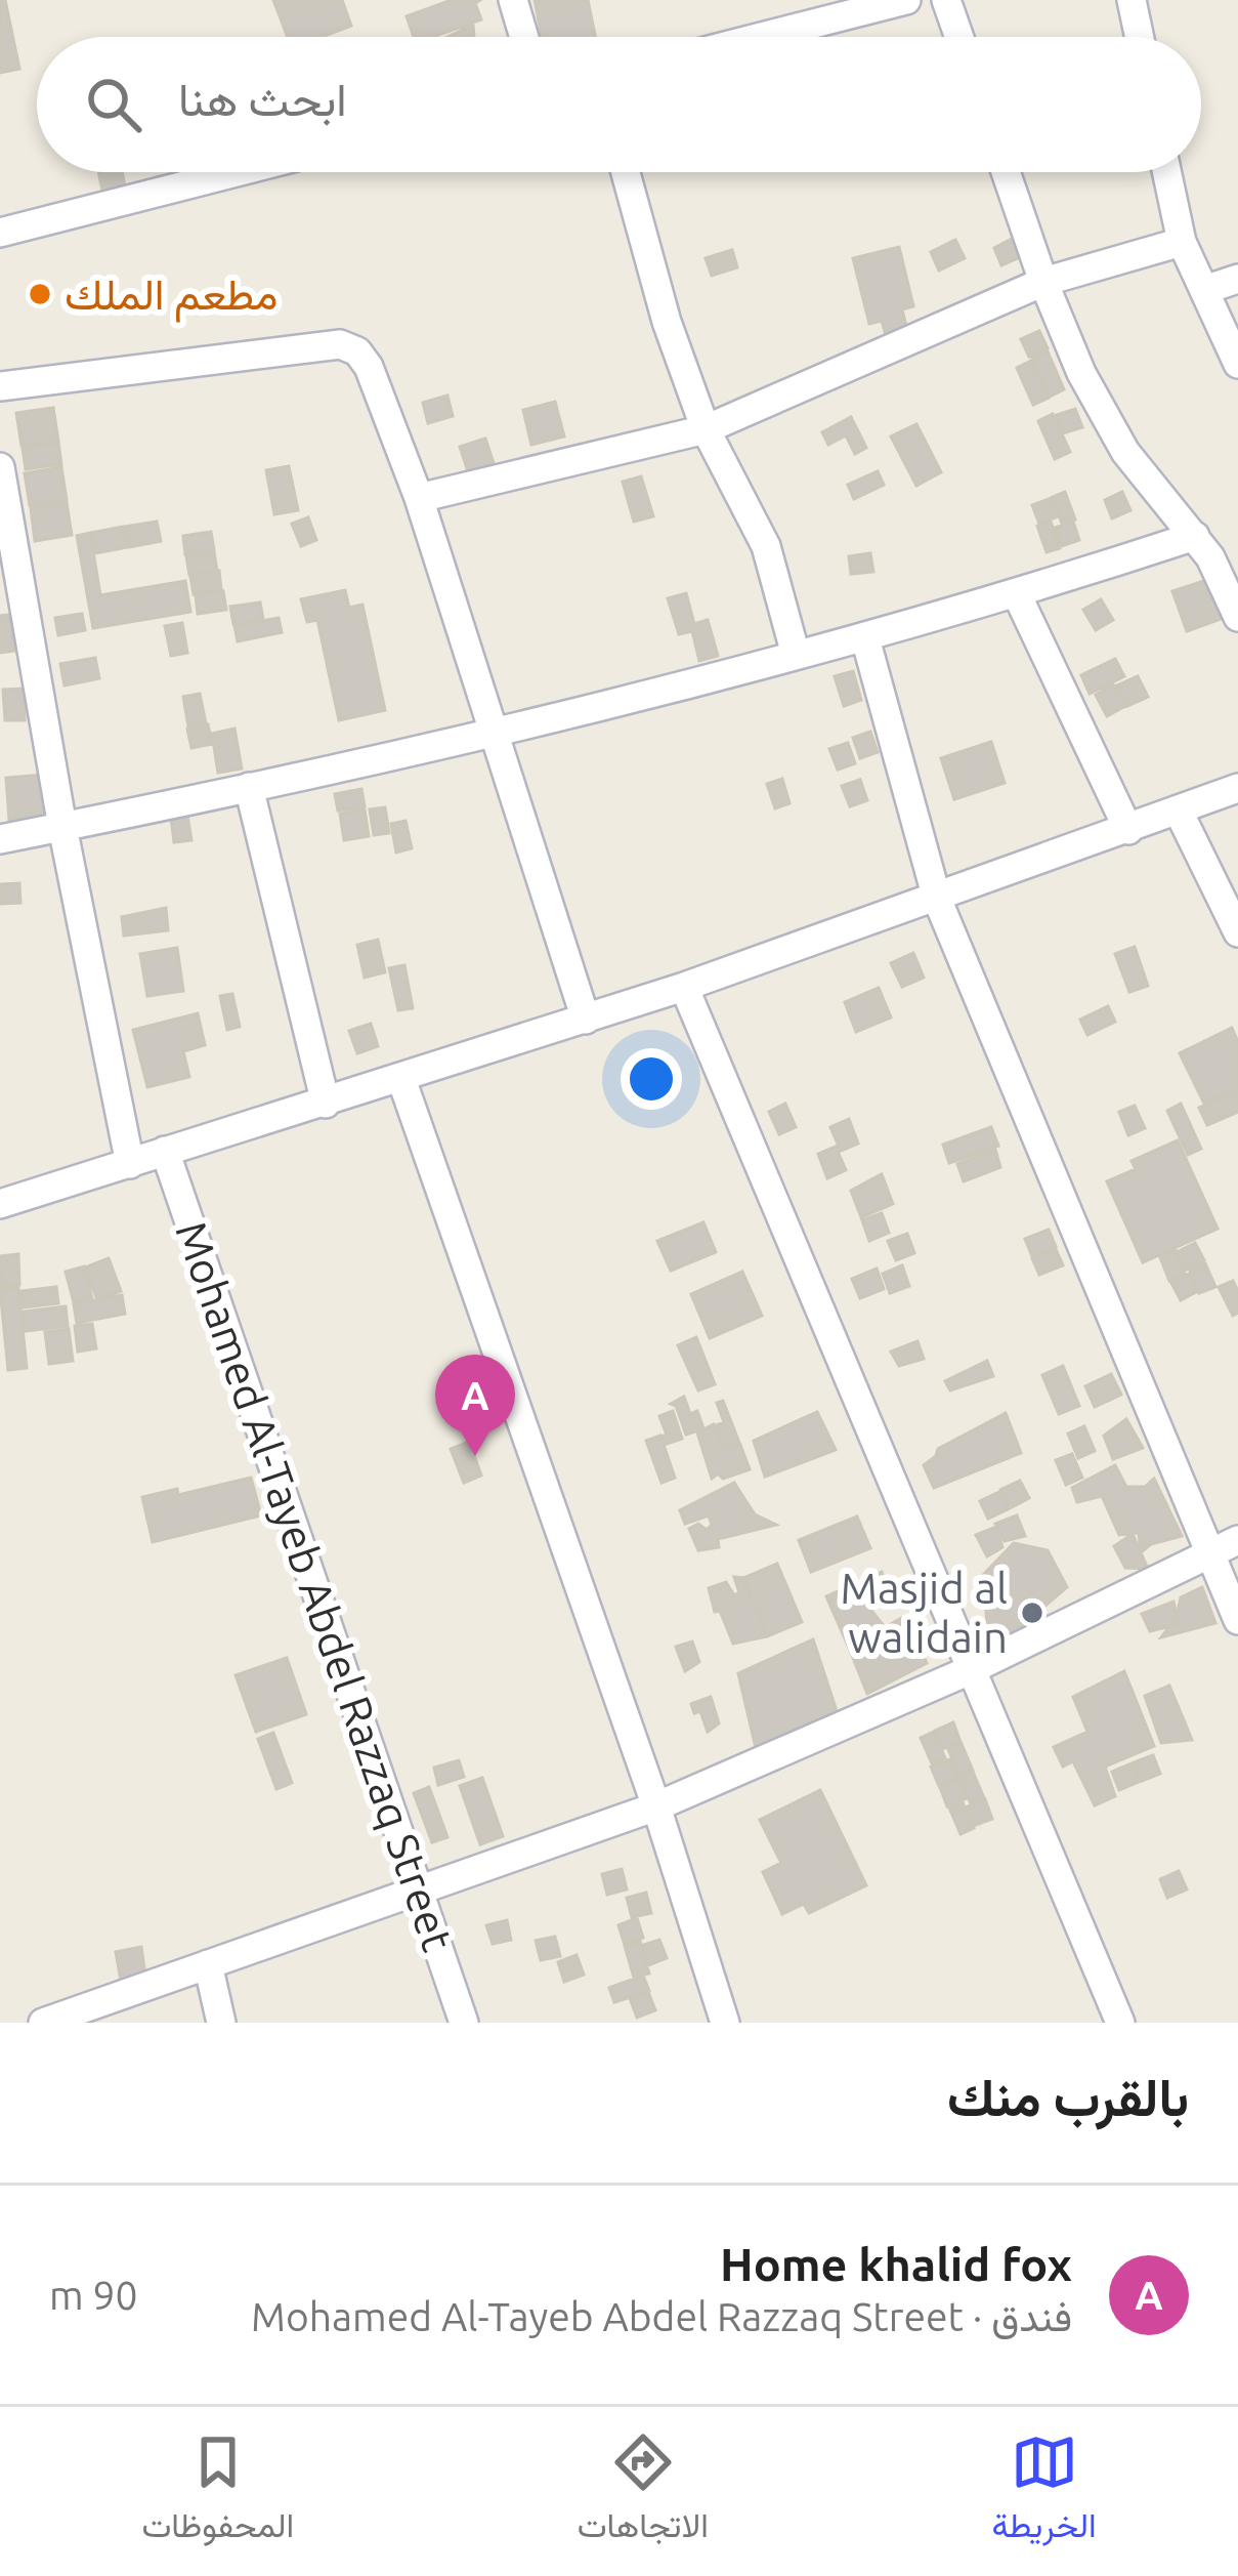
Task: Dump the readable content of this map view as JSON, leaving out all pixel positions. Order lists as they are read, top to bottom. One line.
{"streets":{"street":["Mohamed Al-Tayeb Abdel Razzaq Street"]},"places":["مطعم الملك","Masjid al walidain"],"page":{"search":"ابحث هنا","pins":"A","heading":"بالقرب منك","list":[{"mark":"A","name":"Home khalid fox","note":"فندق · Mohamed Al-Tayeb Abdel Razzaq Street","value":"90 m"}],"nav":["الخريطة","الاتجاهات","المحفوظات"]}}
